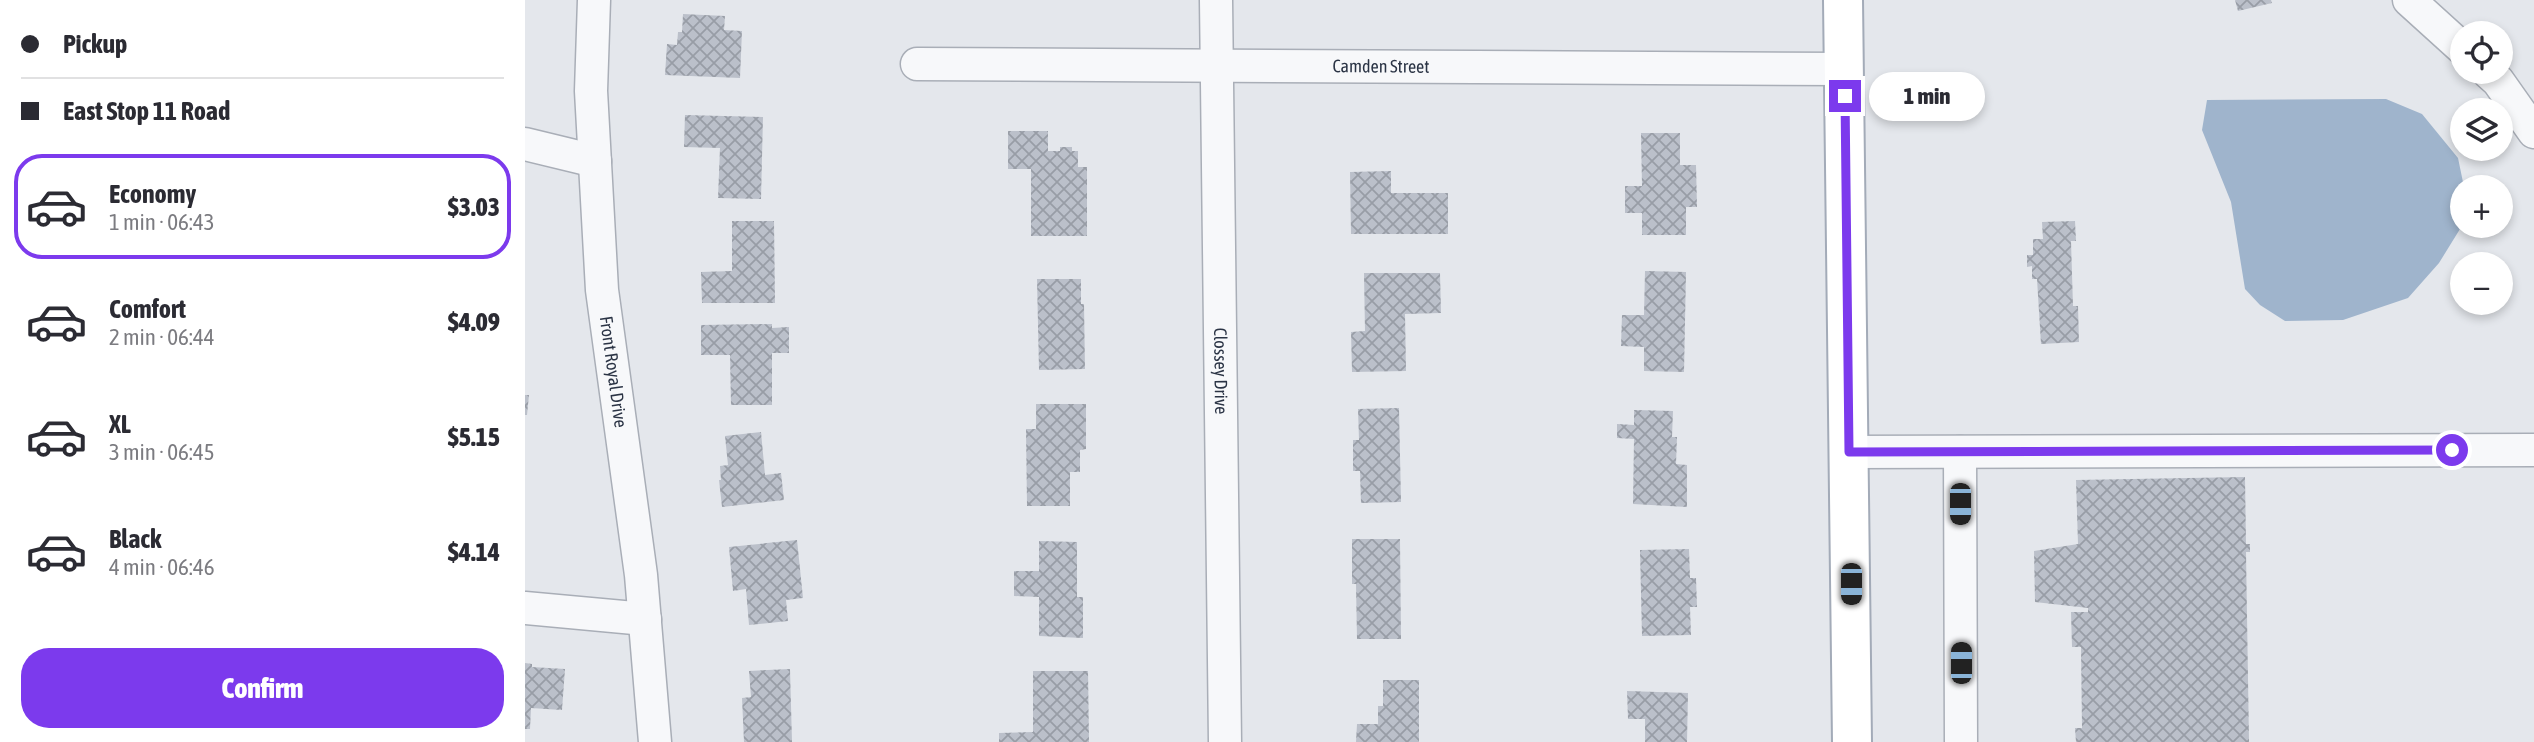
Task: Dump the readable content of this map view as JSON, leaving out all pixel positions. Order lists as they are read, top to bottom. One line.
{"streets":{"street":["Camden Street","Clossey Drive","Front Royal Drive"]},"crossings":[["Camden Street","Clossey Drive"]],"page":{"banner":["Pickup","East Stop 11 Road"],"map_buttons":["+","−"],"bubble":"1 min","list":[{"name":"Economy","note":"1 min · 06:43","value":"$3.03"},{"name":"Comfort","note":"2 min · 06:44","value":"$4.09"},{"name":"XL","note":"3 min · 06:45","value":"$5.15"},{"name":"Black","note":"4 min · 06:46","value":"$4.14"}],"buttons":"Confirm"}}
